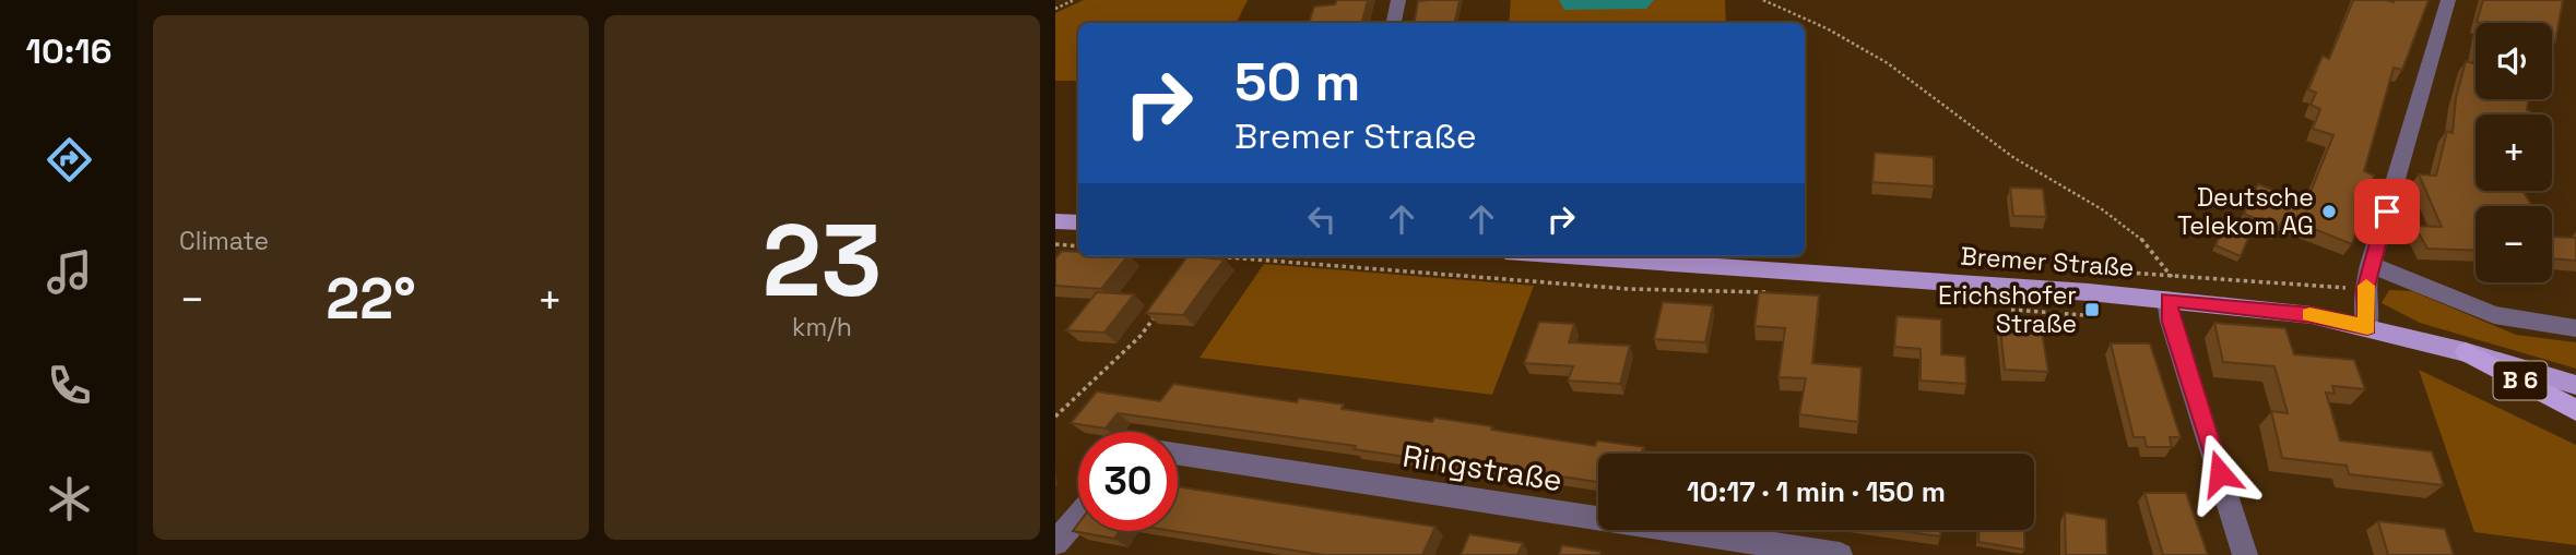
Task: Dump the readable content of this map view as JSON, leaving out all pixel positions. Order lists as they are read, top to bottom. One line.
{"streets":{"highway":["B 6"],"main road":["Bremer Straße"],"street":["Ringstraße"]},"crossings":[["Bremer Straße","B 6"]],"places":{"other":["Deutsche Telekom AG"],"transit":["Erichshofer Straße"]},"page":{"tabs":"10:16","tile":["Climate",["23","km/h"]],"map_buttons":["+","−"],"turn":["50 m","Bremer Straße"],"heat":["−","22°","+"],"limit":"30","trip":"10:17 · 1 min · 150 m"}}
